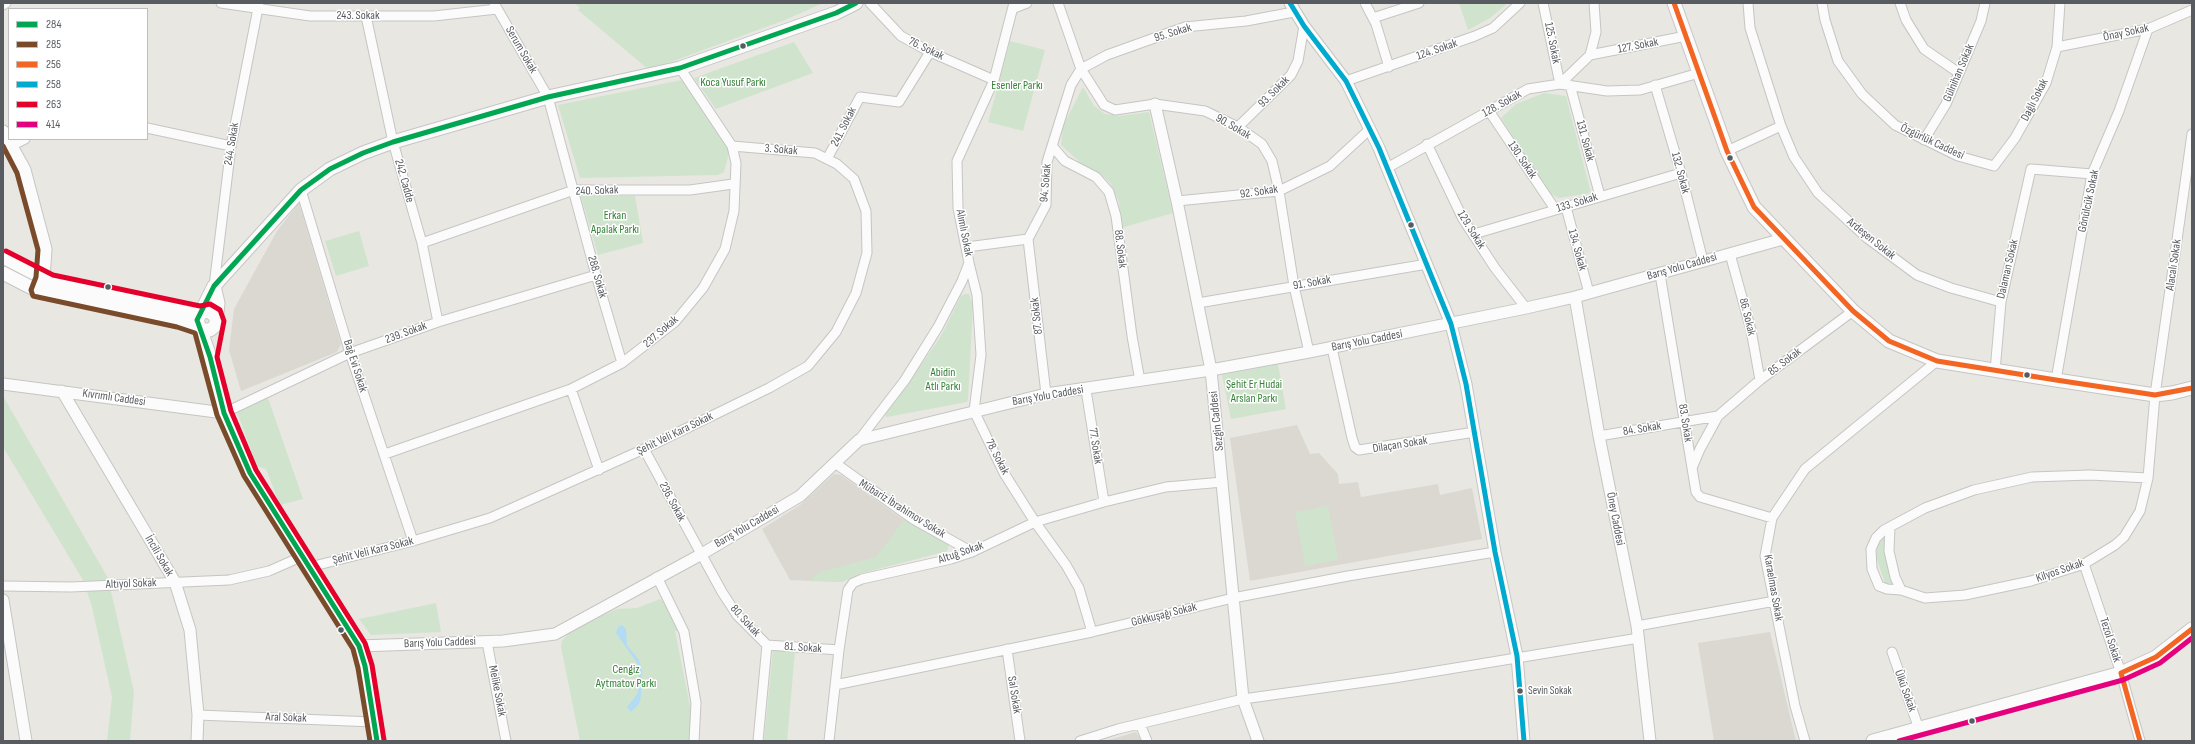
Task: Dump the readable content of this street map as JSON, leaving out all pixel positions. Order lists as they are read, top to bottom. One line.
{"streets":{"street":["243. Sokak","95. Sokak","Önay Sokak","125. Sokak","127. Sokak","76. Sokak","Serum Sokak","124. Sokak","Gülnihan Sokak","93. Sokak","Dağlı Sokak","128. Sokak","241. Sokak","90. Sokak","131. Sokak","Özgürlük Caddesi","244. Sokak","3. Sokak","130. Sokak","132. Sokak","242. Cadde","94. Sokak","240. Sokak","92. Sokak","Gönülcük Sokak","133. Sokak","129. Sokak","Alımlı Sokak","Ardeşen Sokak","88. Sokak","134. Sokak","Alacalı Sokak","Barış Yolu Caddesi","Dalaman Sokak","288. Sokak","91. Sokak","87. Sokak","86. Sokak","237. Sokak","239. Sokak","85. Sokak","Bağ Evi Sokak","Kıvrımlı Caddesi","Sezgin Caddesi","83. Sokak","84. Sokak","Şehit Veli Kara Sokak","Dilaçan Sokak","77. Sokak","78. Sokak","236. Sokak","Mübariz İbrahimov Sokak","Öney Caddesi","Altuğ Sokak","İncili Sokak","Kilyos Sokak","Altıyol Sokak","Karaelmas Sokak","Gökkuşağı Sokak","80. Sokak","Tezol Sokak","81. Sokak","Melike Sokak","Ülkü Sokak","Sal Sokak","Aral Sokak"]},"crossings":[["243. Sokak","Serum Sokak"],["243. Sokak","244. Sokak"],["243. Sokak","242. Cadde"],["95. Sokak","90. Sokak"],["95. Sokak","94. Sokak"],["Önay Sokak","Dağlı Sokak"],["Önay Sokak","Gönülcük Sokak"],["125. Sokak","128. Sokak"],["76. Sokak","241. Sokak"],["76. Sokak","Alımlı Sokak"],["Serum Sokak","288. Sokak"],["Gülnihan Sokak","Özgürlük Caddesi"],["93. Sokak","90. Sokak"],["Dağlı Sokak","Özgürlük Caddesi"],["128. Sokak","131. Sokak"],["128. Sokak","130. Sokak"],["128. Sokak","132. Sokak"],["128. Sokak","129. Sokak"],["241. Sokak","3. Sokak"],["241. Sokak","Şehit Veli Kara Sokak"],["90. Sokak","94. Sokak"],["90. Sokak","92. Sokak"],["90. Sokak","Barış Yolu Caddesi"],["90. Sokak","91. Sokak"],["90. Sokak","Sezgin Caddesi"],["131. Sokak","133. Sokak"],["3. Sokak","237. Sokak"],["3. Sokak","Şehit Veli Kara Sokak"],["130. Sokak","133. Sokak"],["132. Sokak","133. Sokak"],["132. Sokak","Barış Yolu Caddesi"],["242. Cadde","240. Sokak"],["242. Cadde","239. Sokak"],["94. Sokak","88. Sokak"],["94. Sokak","87. Sokak"],["240. Sokak","288. Sokak"],["240. Sokak","237. Sokak"],["92. Sokak","Sezgin Caddesi"],["Gönülcük Sokak","Dalaman Sokak"],["133. Sokak","129. Sokak"],["133. Sokak","134. Sokak"],["129. Sokak","Barış Yolu Caddesi"],["Alımlı Sokak","Barış Yolu Caddesi"],["Ardeşen Sokak","Dalaman Sokak"],["88. Sokak","Barış Yolu Caddesi"],["134. Sokak","Barış Yolu Caddesi"],["Alacalı Sokak","Kilyos Sokak"],["Barış Yolu Caddesi","87. Sokak"],["Barış Yolu Caddesi","86. Sokak"],["Barış Yolu Caddesi","Sezgin Caddesi"],["Barış Yolu Caddesi","83. Sokak"],["Barış Yolu Caddesi","Dilaçan Sokak"],["Barış Yolu Caddesi","77. Sokak"],["Barış Yolu Caddesi","78. Sokak"],["Barış Yolu Caddesi","236. Sokak"],["Barış Yolu Caddesi","Mübariz İbrahimov Sokak"],["Barış Yolu Caddesi","Öney Caddesi"],["Barış Yolu Caddesi","80. Sokak"],["Barış Yolu Caddesi","Melike Sokak"],["288. Sokak","237. Sokak"],["288. Sokak","239. Sokak"],["91. Sokak","Sezgin Caddesi"],["86. Sokak","85. Sokak"],["237. Sokak","Bağ Evi Sokak"],["239. Sokak","Bağ Evi Sokak"],["239. Sokak","Kıvrımlı Caddesi"],["85. Sokak","83. Sokak"],["Bağ Evi Sokak","Şehit Veli Kara Sokak"],["Kıvrımlı Caddesi","İncili Sokak"],["Sezgin Caddesi","Altuğ Sokak"],["Sezgin Caddesi","Gökkuşağı Sokak"],["83. Sokak","84. Sokak"],["83. Sokak","Karaelmas Sokak"],["84. Sokak","Öney Caddesi"],["Şehit Veli Kara Sokak","236. Sokak"],["Şehit Veli Kara Sokak","Altıyol Sokak"],["77. Sokak","Altuğ Sokak"],["78. Sokak","Altuğ Sokak"],["78. Sokak","Gökkuşağı Sokak"],["236. Sokak","80. Sokak"],["Mübariz İbrahimov Sokak","Altuğ Sokak"],["Altuğ Sokak","Gökkuşağı Sokak"],["Altuğ Sokak","81. Sokak"],["İncili Sokak","Altıyol Sokak"],["İncili Sokak","Aral Sokak"],["Kilyos Sokak","Tezol Sokak"],["Gökkuşağı Sokak","Sal Sokak"],["80. Sokak","81. Sokak"]],"parks":["Koca Yusuf Parkı","Esenler Parkı","Erkan Apalak Parkı","Abidin Atlı Parkı","Şehit Er Hudai Arslan Parkı","Cengiz Aytmatov Parkı"],"places":["Sevin Sokak"],"lines":["transit line 284","transit line 256","transit line 258","transit line 285","transit line 263","transit line 414"],"legend":["284","285","256","258","263","414"]}
